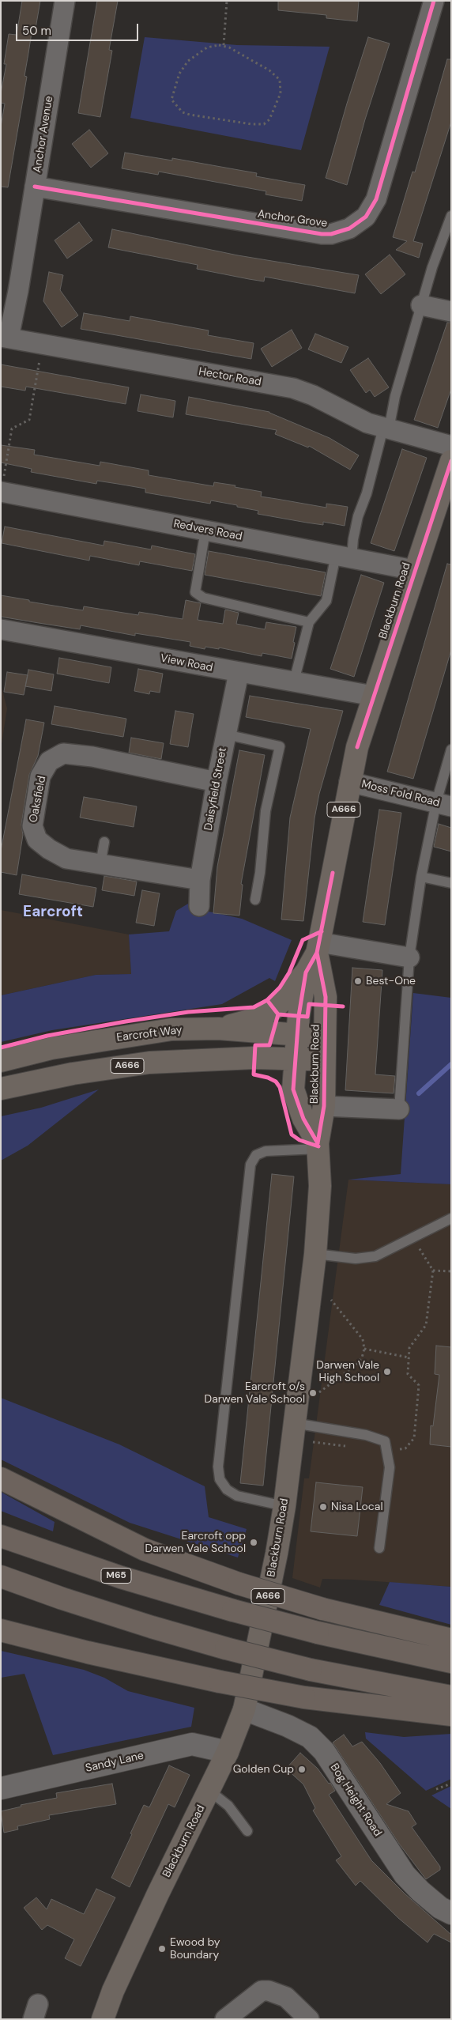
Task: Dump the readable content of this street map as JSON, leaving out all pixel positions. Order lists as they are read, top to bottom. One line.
{"streets":{"highway":["Blackburn Road","A666","Earcroft Way","M65"],"street":["Anchor Avenue","Anchor Grove","Hector Road","Redvers Road","View Road","Daisyfield Street","Moss Fold Road","Oaksfield","Sandy Lane","Bog Height Road"]},"crossings":[["Anchor Avenue","Anchor Grove"],["Anchor Avenue","Hector Road"],["Redvers Road","Blackburn Road"],["Blackburn Road","View Road"],["Blackburn Road","Moss Fold Road"],["Blackburn Road","A666"],["Blackburn Road","Earcroft Way"],["Blackburn Road","Sandy Lane"],["Blackburn Road","Bog Height Road"],["View Road","Daisyfield Street"],["Daisyfield Street","Oaksfield"]],"districts":["Earcroft"],"places":["Best-One","Darwen Vale High School","Earcroft o/s Darwen Vale School","Nisa Local","Earcroft opp Darwen Vale School","Golden Cup","Ewood by Boundary"],"scale_bar":"50 m"}
